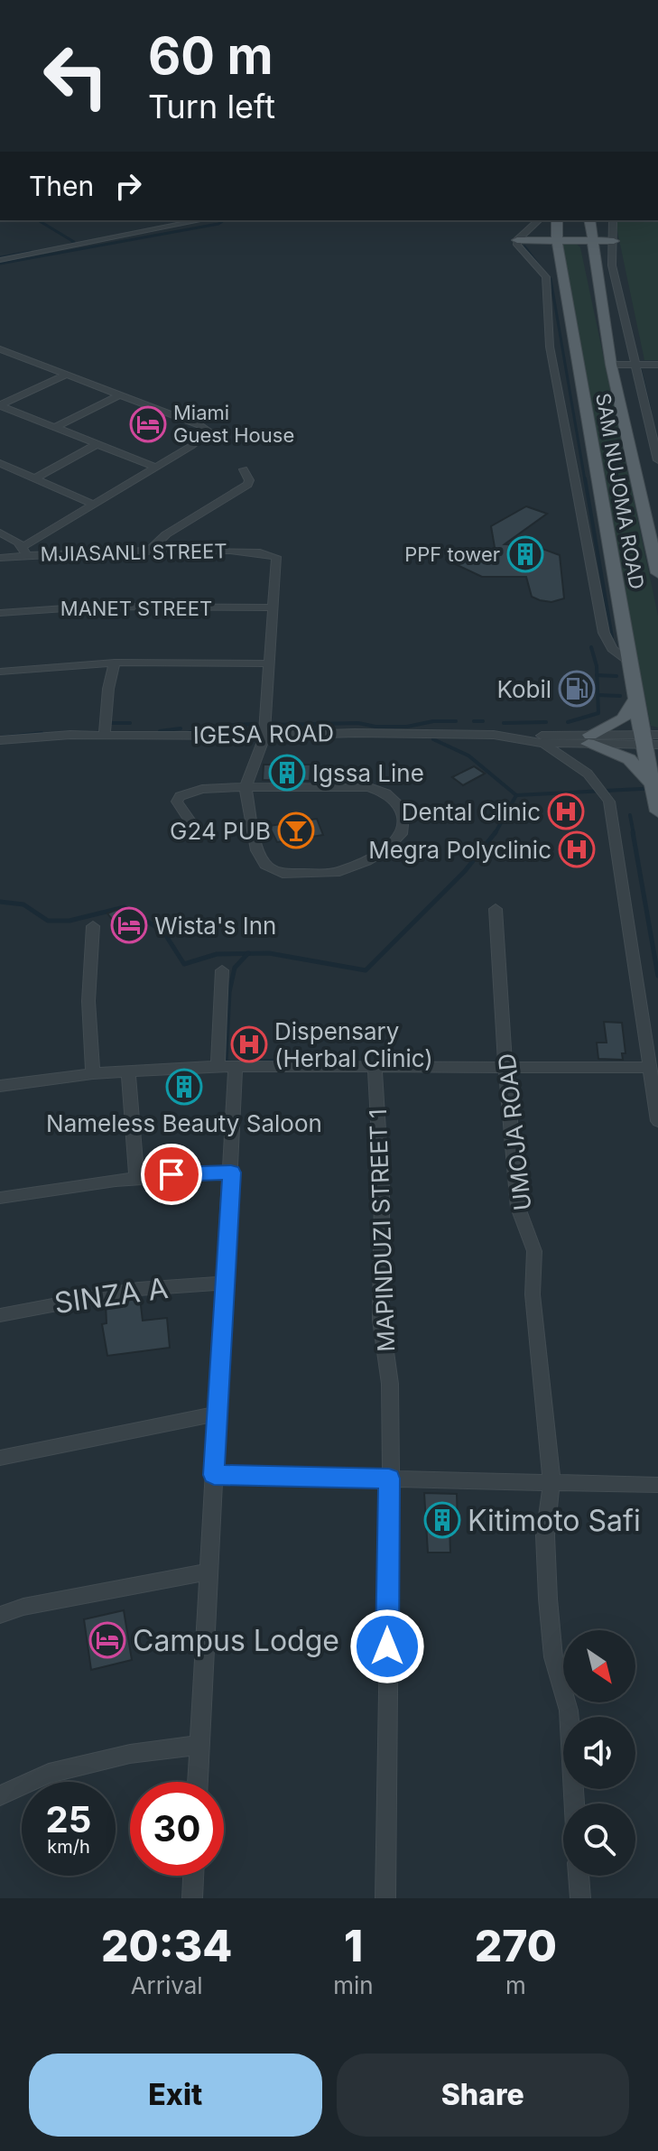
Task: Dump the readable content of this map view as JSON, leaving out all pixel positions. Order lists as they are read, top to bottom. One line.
{"streets":{"main road":["SAM NUJOMA ROAD"],"street":["MJIASANLI STREET","MANET STREET","IGESA ROAD","UMOJA ROAD","MAPINDUZI STREET 1","SINZA A"]},"crossings":[["SAM NUJOMA ROAD","IGESA ROAD"],["MJIASANLI STREET","MANET STREET"]],"places":{"hotel":["Miami Guest House","Wista's Inn","Campus Lodge"],"building":["PPF tower","Igssa Line","Nameless Beauty Saloon","Kitimoto Safi"],"fuel station":["Kobil"],"hospital":["Dental Clinic","Megra Polyclinic","Dispensary (Herbal Clinic)"],"bar":["G24 PUB"]},"north":"bottom right","page":{"turn":["60 m","Turn left"],"then":"Then","speed":"25 km/h","limit":"30","eta":["20:34","Arrival","1","min","270","m"],"buttons":["Exit","Share"]}}
